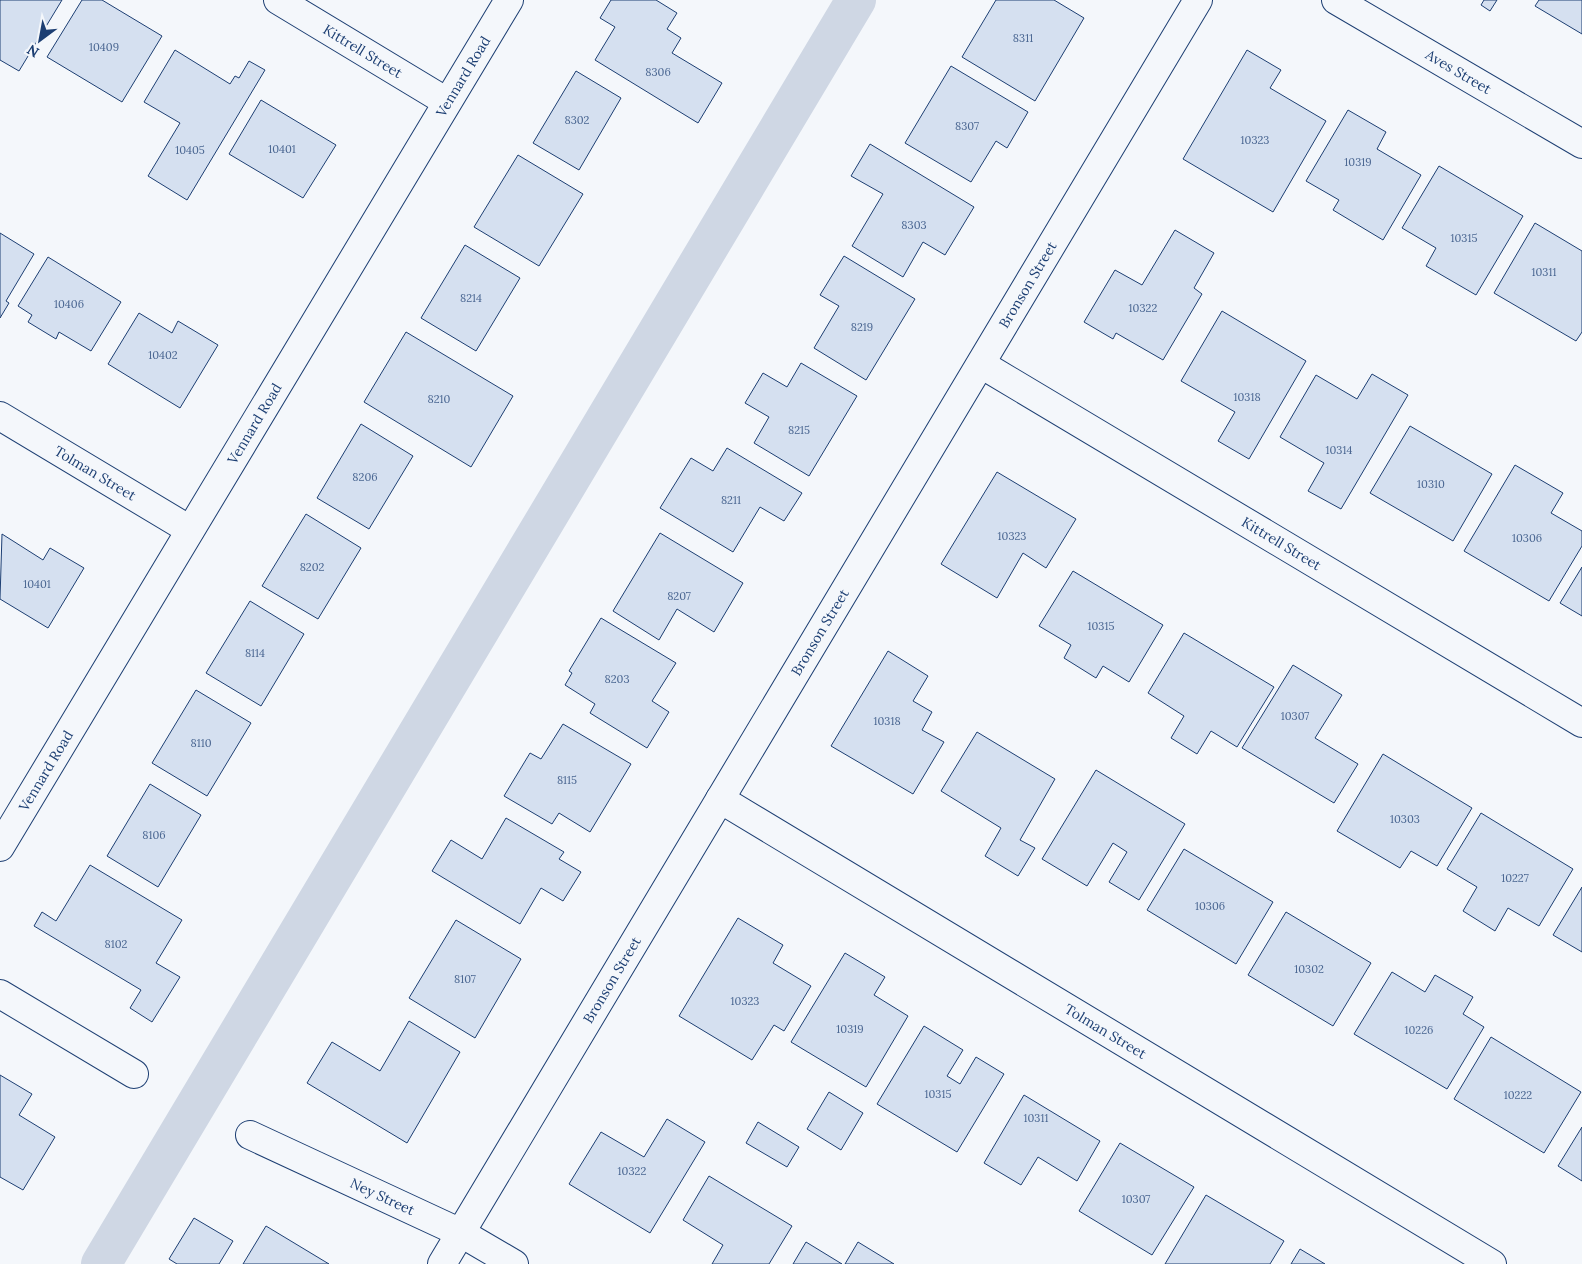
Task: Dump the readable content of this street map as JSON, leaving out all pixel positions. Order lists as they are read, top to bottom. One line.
{"streets":{"street":["Kittrell Street","Aves Street","Vennard Road","Bronson Street","Tolman Street","Ney Street"]},"crossings":[["Kittrell Street","Vennard Road"],["Kittrell Street","Bronson Street"],["Vennard Road","Tolman Street"],["Bronson Street","Tolman Street"],["Bronson Street","Ney Street"]],"house_numbers":["8311","10409","8306","8302","8307","10323","10401","10405","10319","8303","10315","10311","8214","10406","10322","8219","10402","10318","8210","8215","10314","8206","10310","8211","10323","10306","8202","10401","8207","10315","8114","8203","10307","10318","8110","8115","10303","8106","10227","10306","8102","10302","8107","10323","10319","10226","10315","10222","10311","10322","10307"],"north":"bottom left"}
